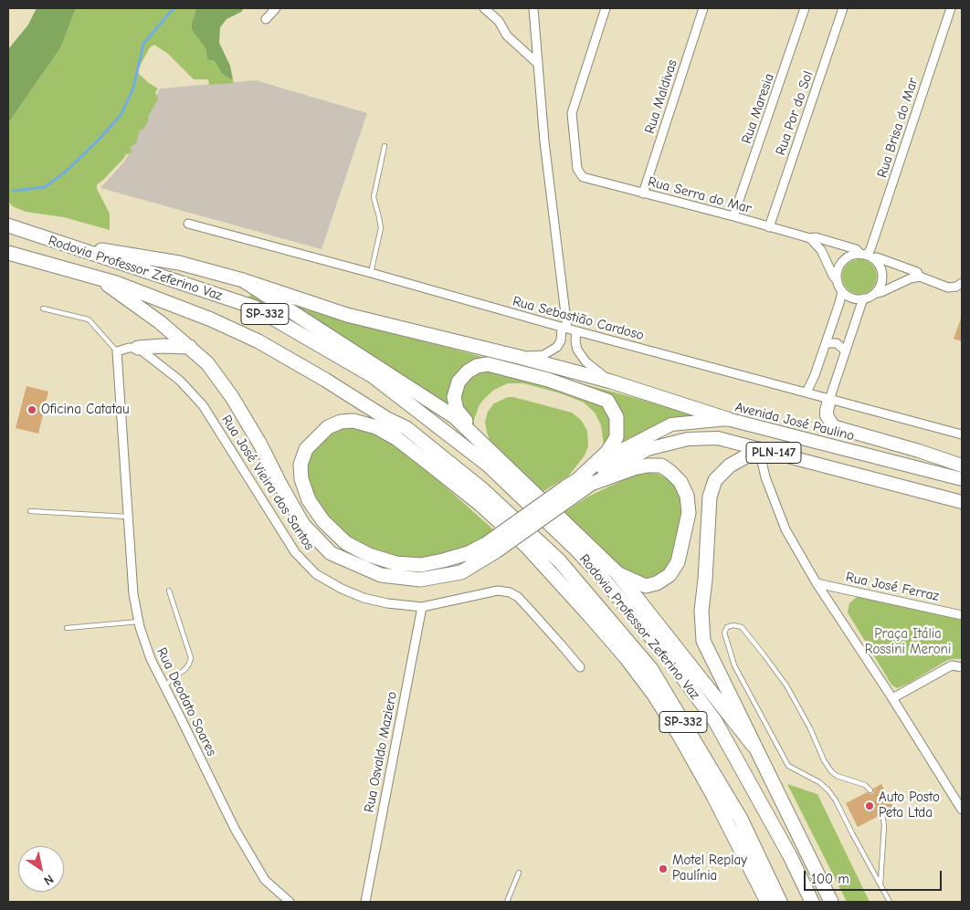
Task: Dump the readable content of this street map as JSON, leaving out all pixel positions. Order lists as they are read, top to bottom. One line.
{"streets":{"highway":["Rodovia Professor Zeferino Vaz","SP-332"],"main road":["Avenida José Paulino","PLN-147"],"street":["Rua Maldivas","Rua Maresia","Rua Por do Sol","Rua Brisa do Mar","Rua Serra do Mar","Rua Sebastião Cardoso","Rua José Vieira dos Santos","Rua José Ferraz","Rua Deodato Soares","Rua Osvaldo Maziero"]},"crossings":[["Rua Maldivas","Rua Serra do Mar"],["Rua Maresia","Rua Serra do Mar"],["Rua Por do Sol","Rua Serra do Mar"],["Rua Brisa do Mar","Rua Serra do Mar"],["Rua José Vieira dos Santos","Rua Osvaldo Maziero"]],"parks":["Praça Itália Rossini Meroni"],"places":["Oficina Catatau","Auto Posto Peta Ltda","Motel Replay Paulínia"],"scale_bar":"100 m","north":"bottom right"}
